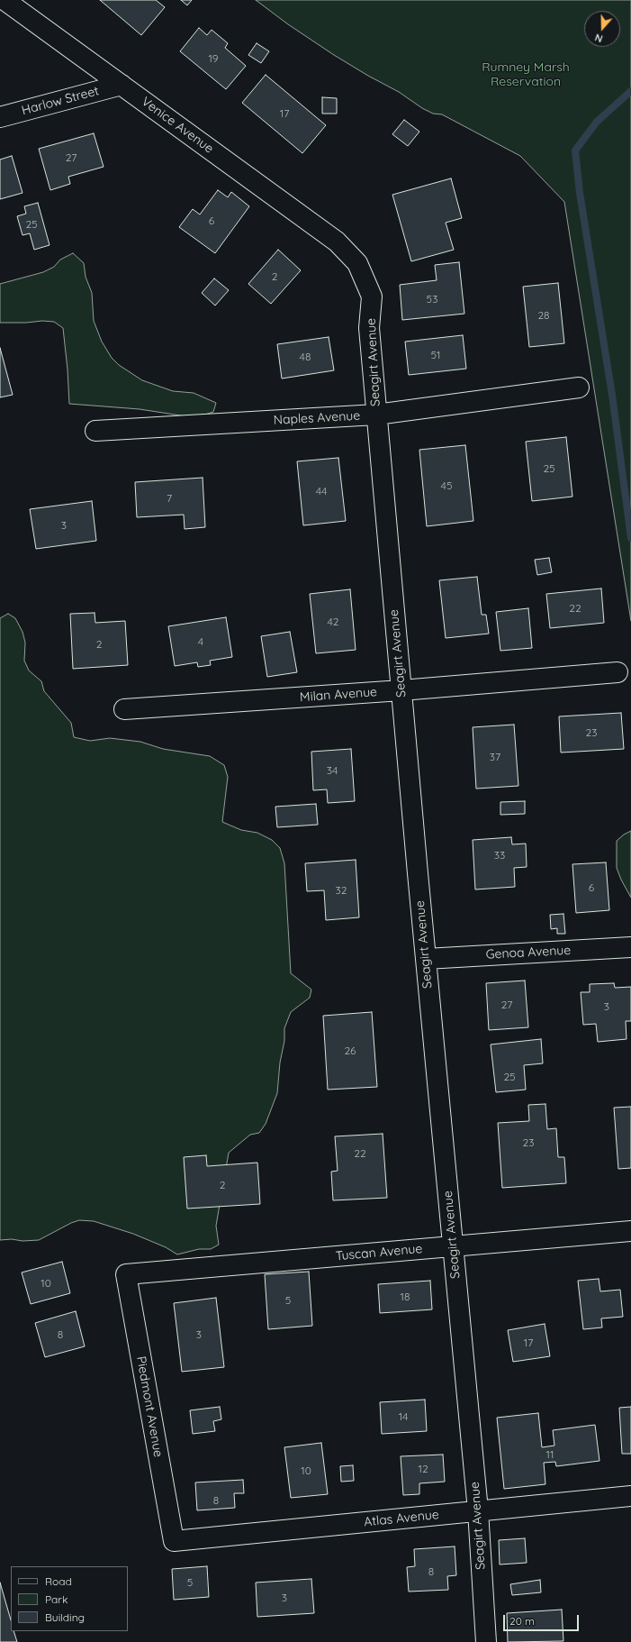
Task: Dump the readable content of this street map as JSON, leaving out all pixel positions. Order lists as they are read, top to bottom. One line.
{"streets":{"street":["Harlow Street","Venice Avenue","Seagirt Avenue","Naples Avenue","Milan Avenue","Genoa Avenue","Tuscan Avenue","Piedmont Avenue","Atlas Avenue"]},"crossings":[["Harlow Street","Venice Avenue"],["Venice Avenue","Seagirt Avenue"],["Seagirt Avenue","Naples Avenue"],["Seagirt Avenue","Milan Avenue"],["Seagirt Avenue","Genoa Avenue"],["Seagirt Avenue","Tuscan Avenue"],["Seagirt Avenue","Atlas Avenue"],["Tuscan Avenue","Piedmont Avenue"],["Piedmont Avenue","Atlas Avenue"]],"parks":["Rumney Marsh Reservation"],"house_numbers":["19","17","27","6","25","2","53","28","51","48","25","45","44","7","3","22","42","4","2","23","37","34","33","6","32","27","3","26","25","23","22","2","10","18","5","8","3","17","14","11","12","10","8","8","5","3"],"legend":["Road","Park","Building"],"scale_bar":"20 m","north":"bottom"}
